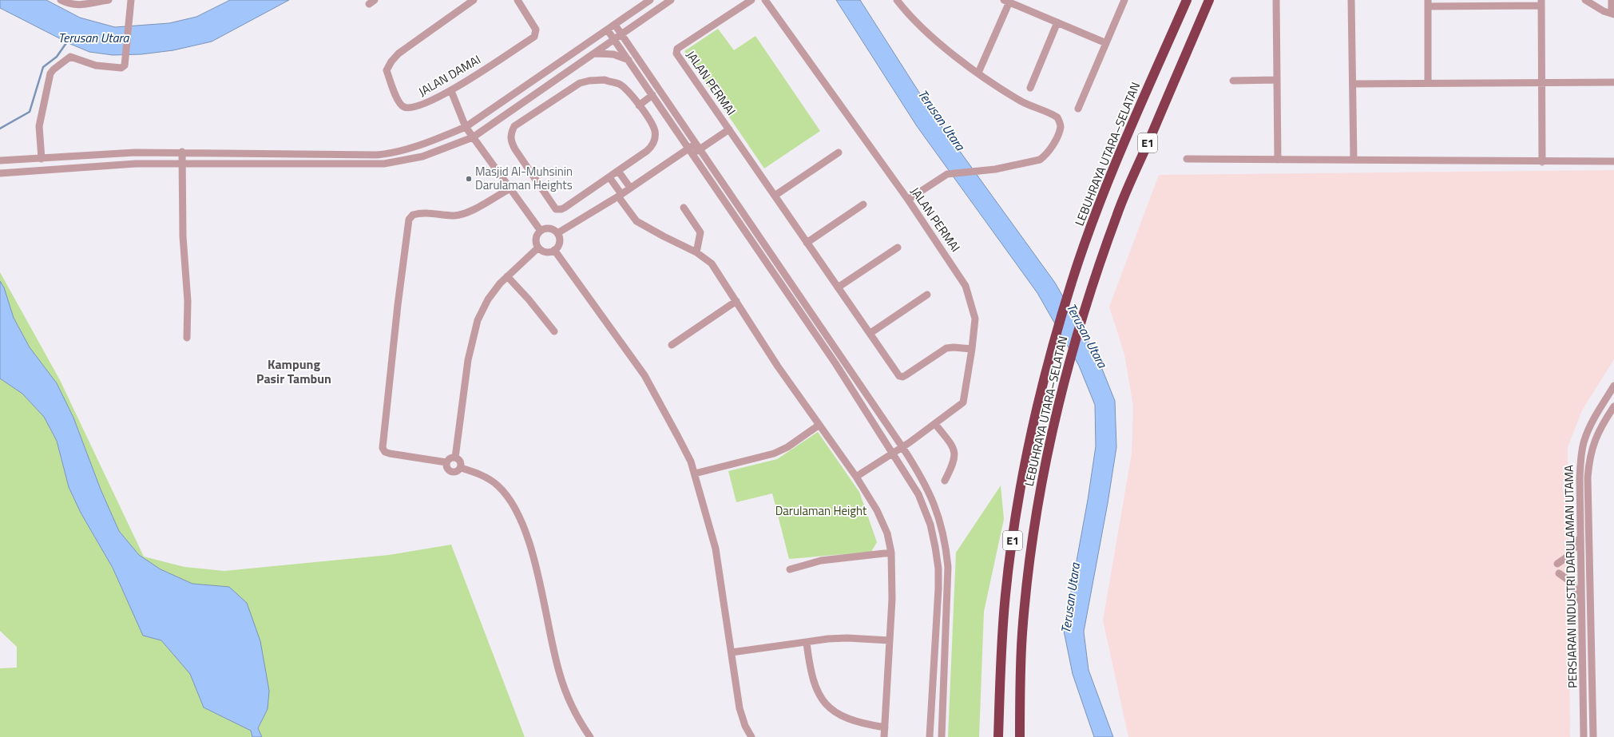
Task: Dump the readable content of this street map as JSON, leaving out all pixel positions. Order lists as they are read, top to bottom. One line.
{"streets":{"highway":["E1","LEBUHRAYA UTARA–SELATAN"],"street":["JALAN DAMAI","JALAN PERMAI","PERSIARAN INDUSTRI DARULAMAN UTAMA"]},"districts":["Kampung Pasir Tambun"],"water":["Terusan Utara"],"parks":["Darulaman Height"],"places":["Masjid Al-Muhsinin Darulaman Heights"]}
